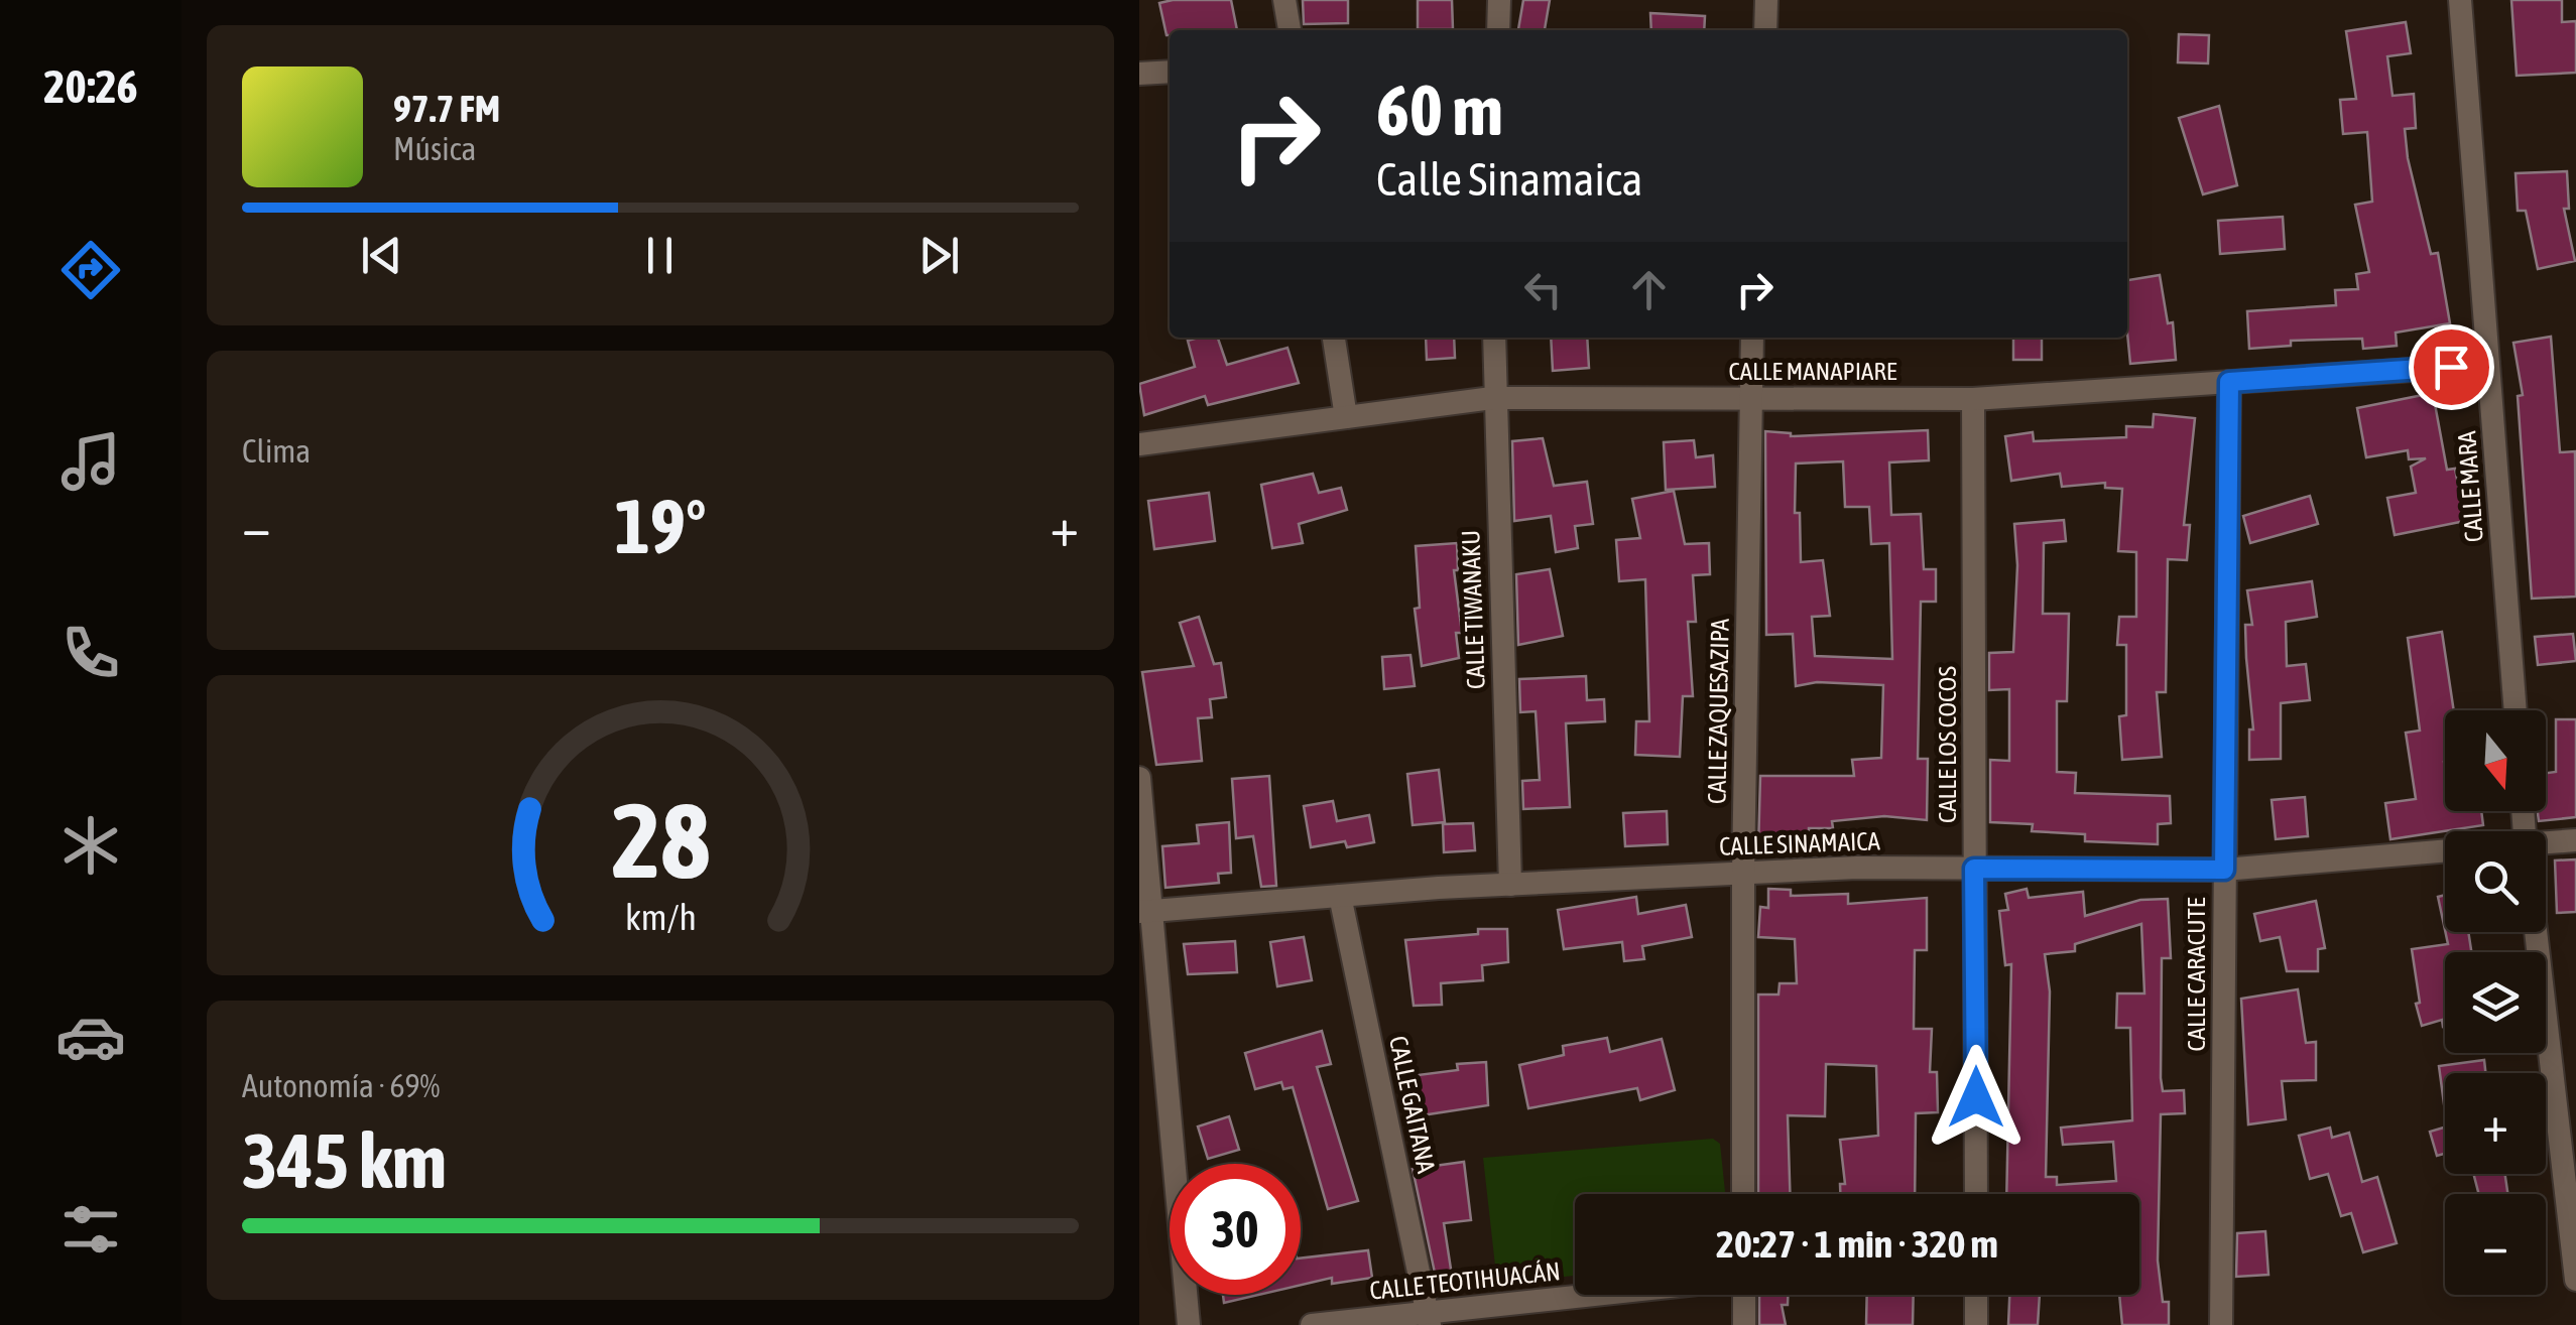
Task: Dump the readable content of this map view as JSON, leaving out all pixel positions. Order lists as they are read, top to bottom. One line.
{"streets":{"street":["CALLE MANAPIARE","CALLE MARA","CALLE TIWANAKU","CALLE ZAQUESAZIPA","CALLE LOS COCOS","CALLE SINAMAICA","CALLE CARACUTE","CALLE GAITANA","CALLE TEOTIHUACÁN"]},"crossings":[["CALLE MANAPIARE","CALLE MARA"],["CALLE MANAPIARE","CALLE TIWANAKU"],["CALLE MANAPIARE","CALLE ZAQUESAZIPA"],["CALLE MANAPIARE","CALLE LOS COCOS"],["CALLE MANAPIARE","CALLE CARACUTE"],["CALLE TIWANAKU","CALLE SINAMAICA"],["CALLE ZAQUESAZIPA","CALLE SINAMAICA"],["CALLE LOS COCOS","CALLE SINAMAICA"],["CALLE SINAMAICA","CALLE CARACUTE"],["CALLE SINAMAICA","CALLE GAITANA"],["CALLE GAITANA","CALLE TEOTIHUACÁN"]],"north":"bottom","page":{"tabs":"20:26","turn":["60 m","Calle Sinamaica"],"song":["97.7 FM","Música"],"tile":["Clima",["Autonomía · 69%","345 km"]],"heat":["−","19°","+"],"map_buttons":["+","−"],"limit":"30","trip":"20:27 · 1 min · 320 m","gauge":["28","km/h"]}}
